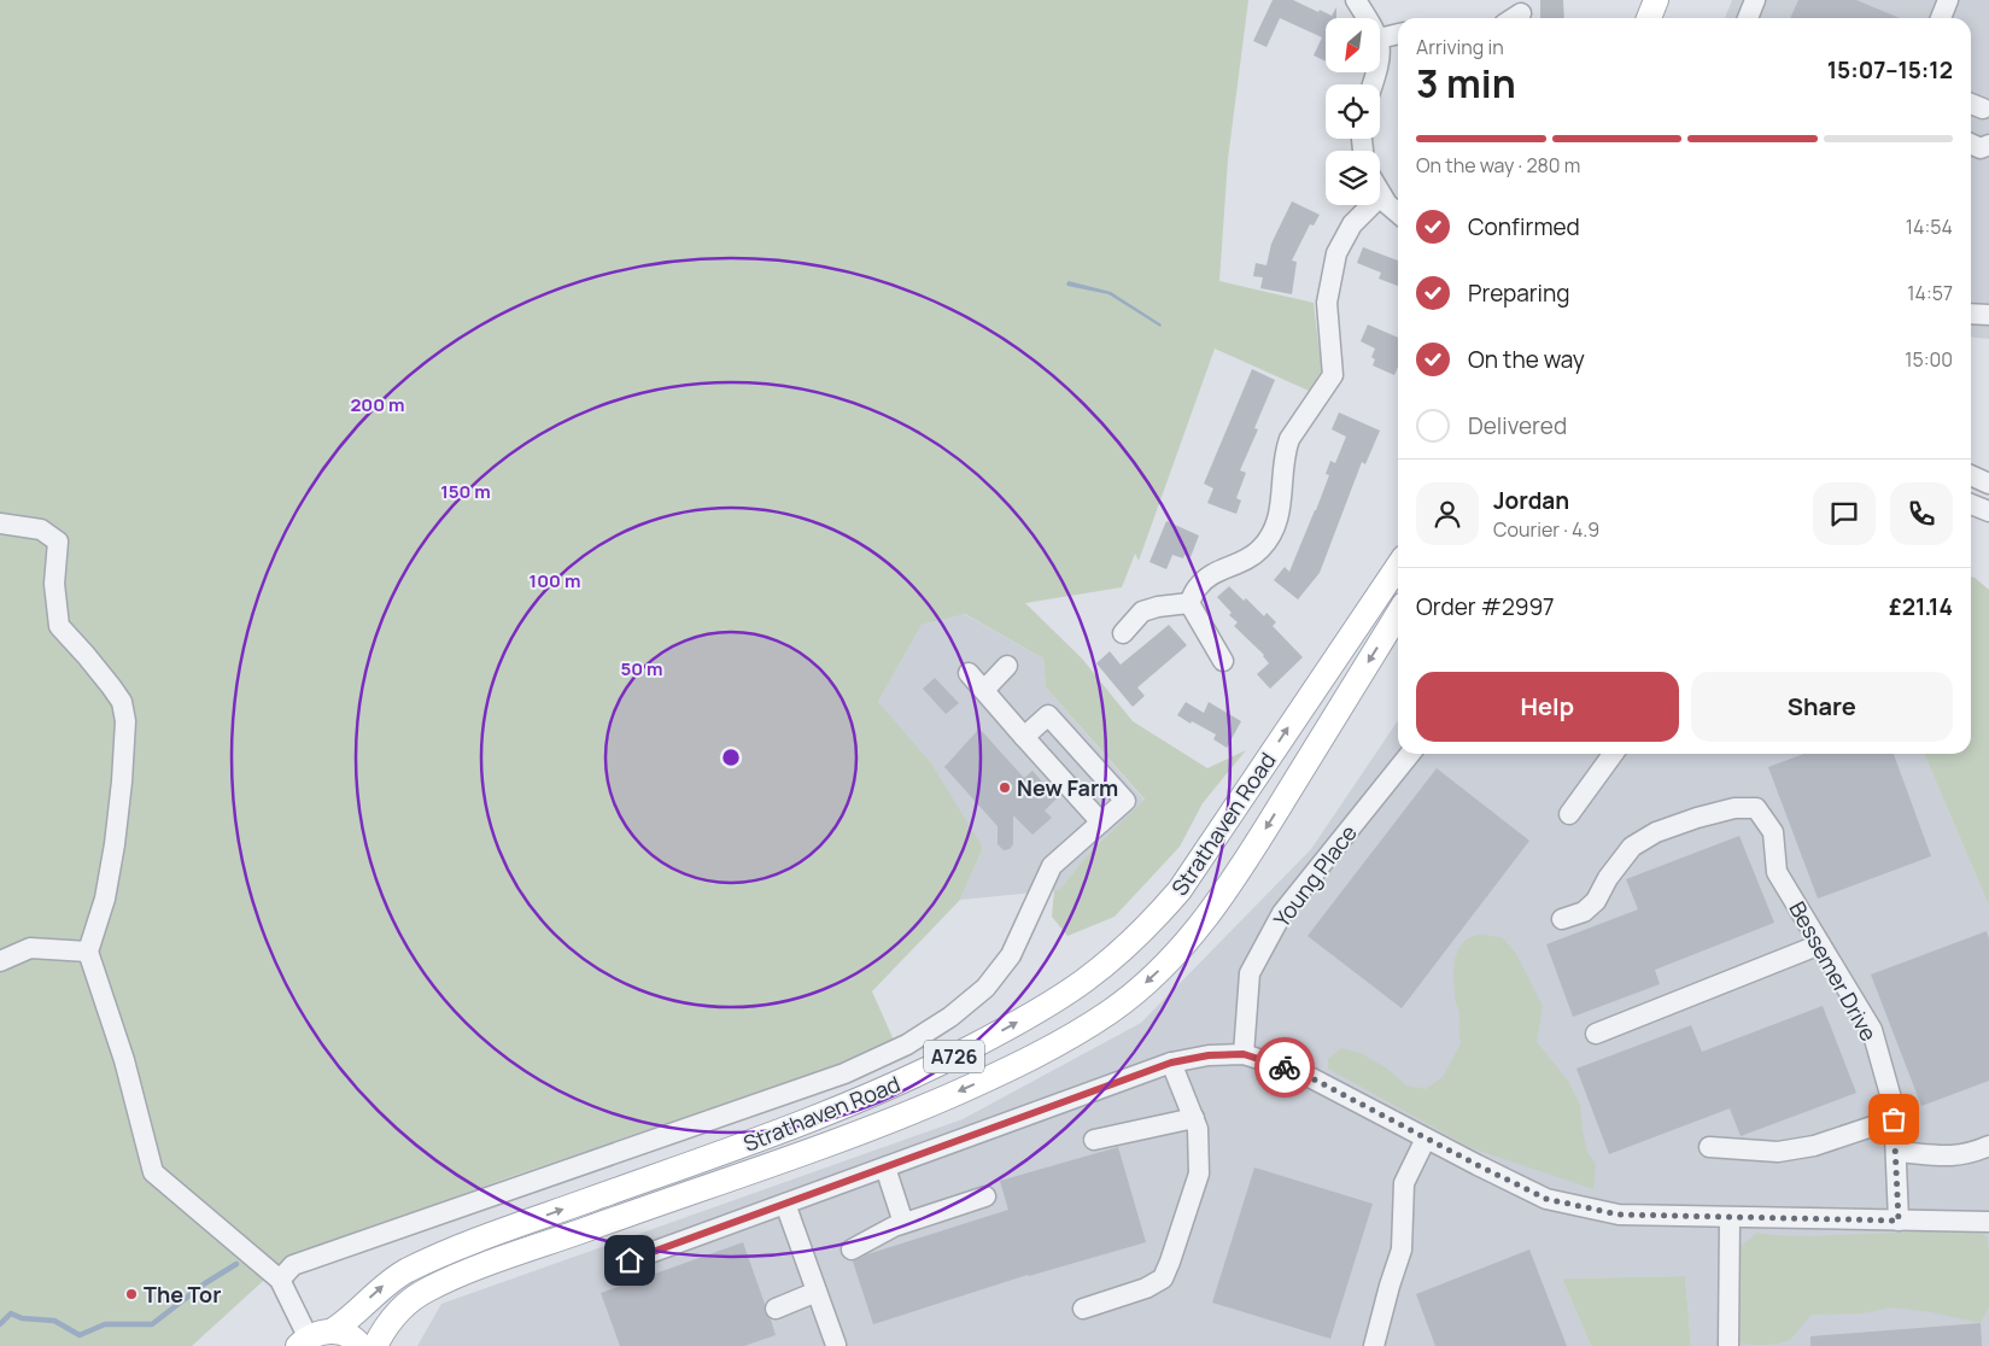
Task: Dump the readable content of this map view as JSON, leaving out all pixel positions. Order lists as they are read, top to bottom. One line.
{"streets":{"main road":["Strathaven Road","A726"],"street":["Young Place","Bessemer Drive"]},"places":["New Farm","The Tor"],"north":"bottom left","page":{"heading":["3 min","Arriving in","15:07–15:12"],"panel":["Jordan","Courier · 4.9","Order #2997","£21.14"],"bar":"On the way · 280 m","list":[["Confirmed","14:54"],["Preparing","14:57"],["On the way","15:00"],"Delivered"],"buttons":["Help","Share"]},"rings":["200 m","150 m","100 m","50 m"]}
